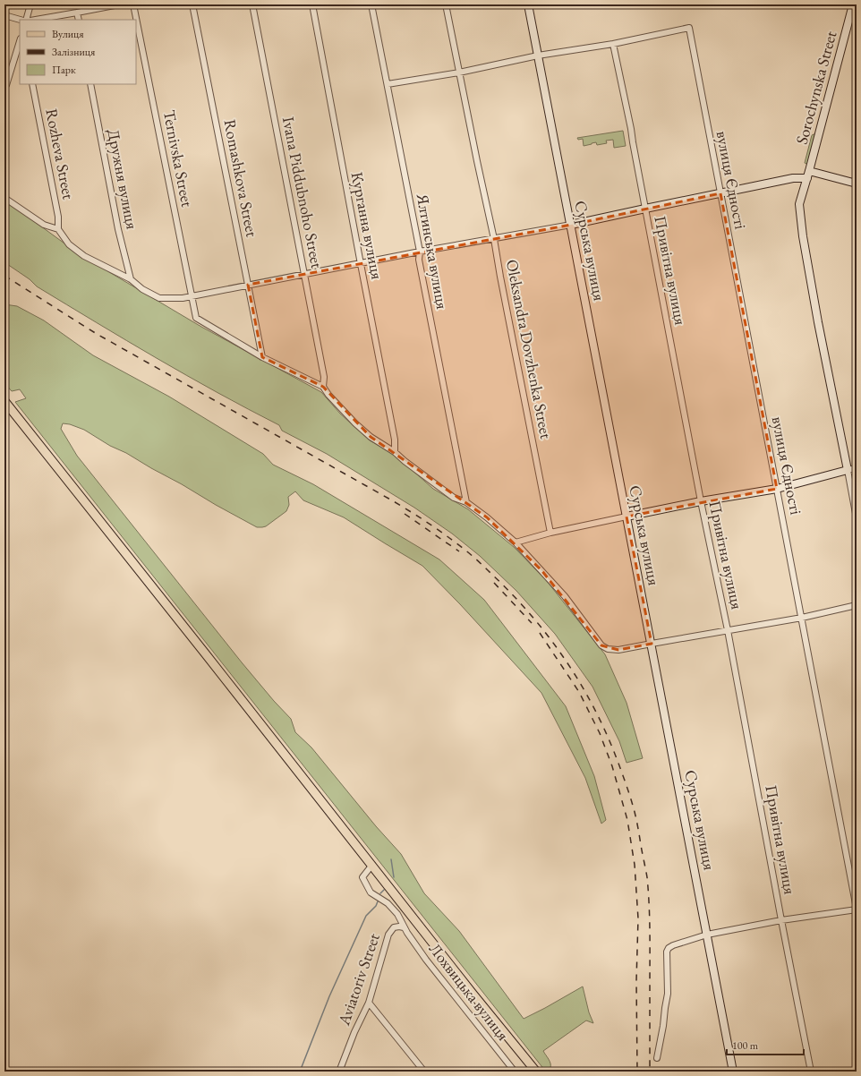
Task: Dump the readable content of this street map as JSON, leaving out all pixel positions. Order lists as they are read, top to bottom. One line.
{"streets":{"street":["Sorochynska Street","Rozheva Street","Ternivska Street","Romashkova Street","Дружня вулиця","вулиця Єдності","Ivana Piddubnoho Street","Курганна вулиця","Сурська вулиця","Ялтинська вулиця","Привітна вулиця","Oleksandra Dovzhenka Street","Aviatoriv Street","Лохвицька вулиця"]},"crossings":[["Ternivska Street","Romashkova Street"],["вулиця Єдності","Привітна вулиця"],["Aviatoriv Street","Лохвицька вулиця"]],"legend":["Вулиця","Залізниця","Парк"],"scale_bar":"100 m"}
